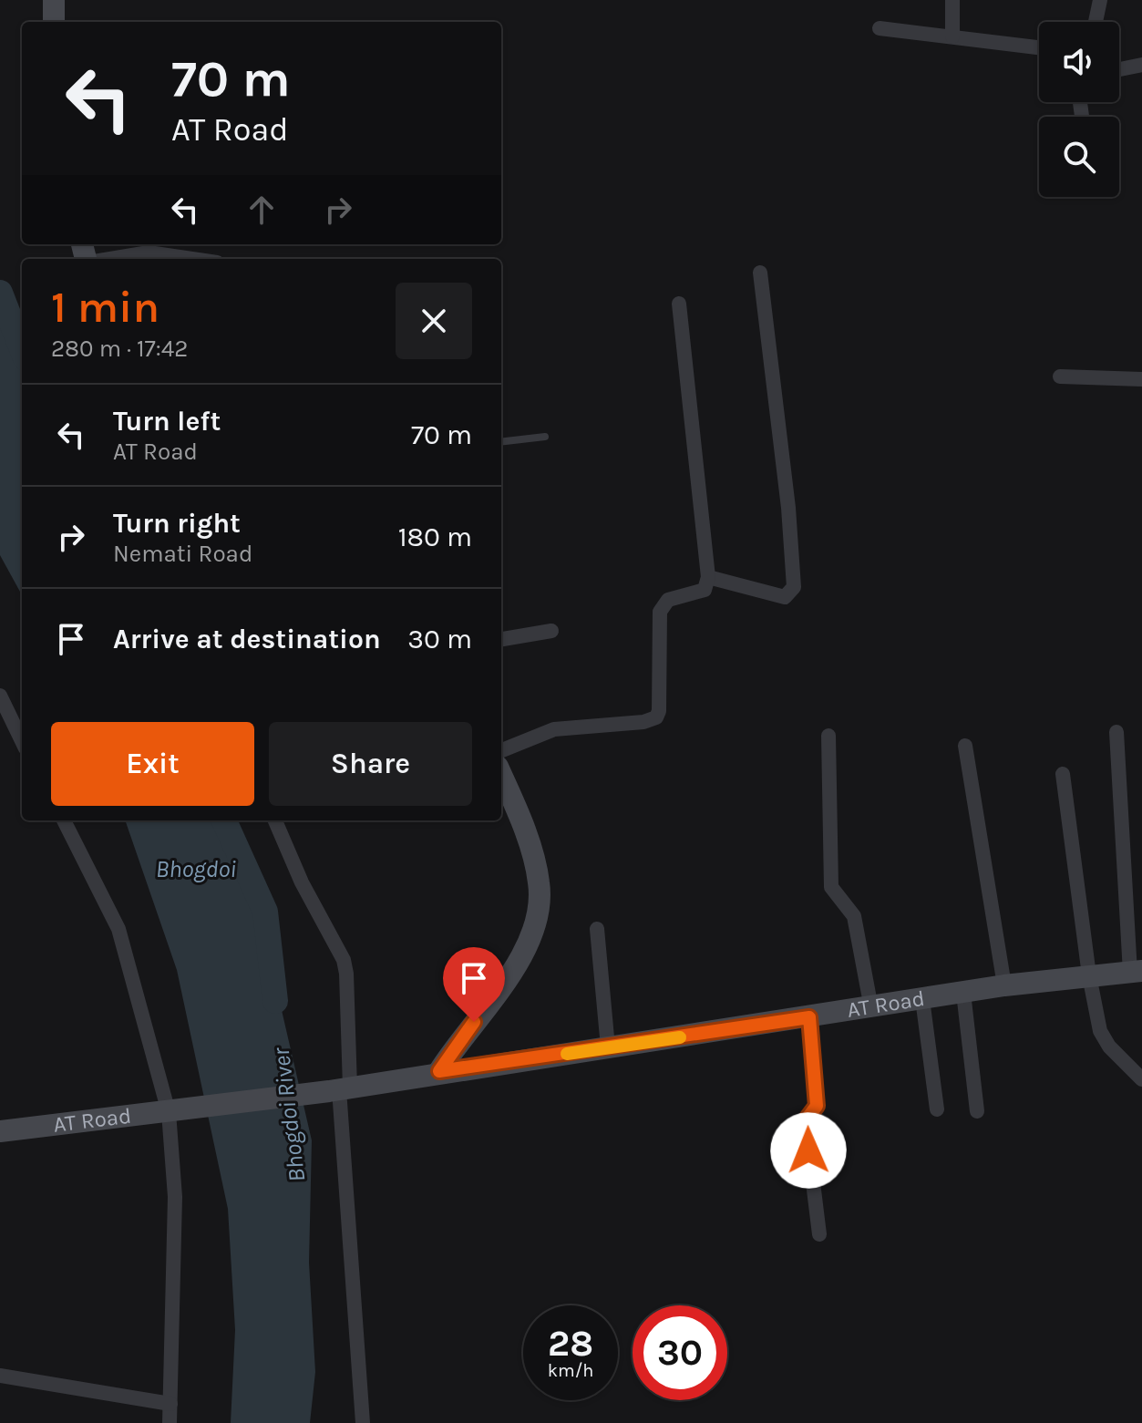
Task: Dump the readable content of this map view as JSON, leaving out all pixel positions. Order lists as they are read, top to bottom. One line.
{"streets":{"main road":["AT Road"]},"water":["Bhogdoi","Bhogdoi River"],"page":{"turn":["70 m","AT Road"],"heading":["1 min","280 m · 17:42"],"list":[{"name":"Turn left","note":"AT Road","value":"70 m"},{"name":"Turn right","note":"Nemati Road","value":"180 m"},{"name":"Arrive at destination","value":"30 m"}],"buttons":["Exit","Share"],"speed":"28 km/h","limit":"30"}}
